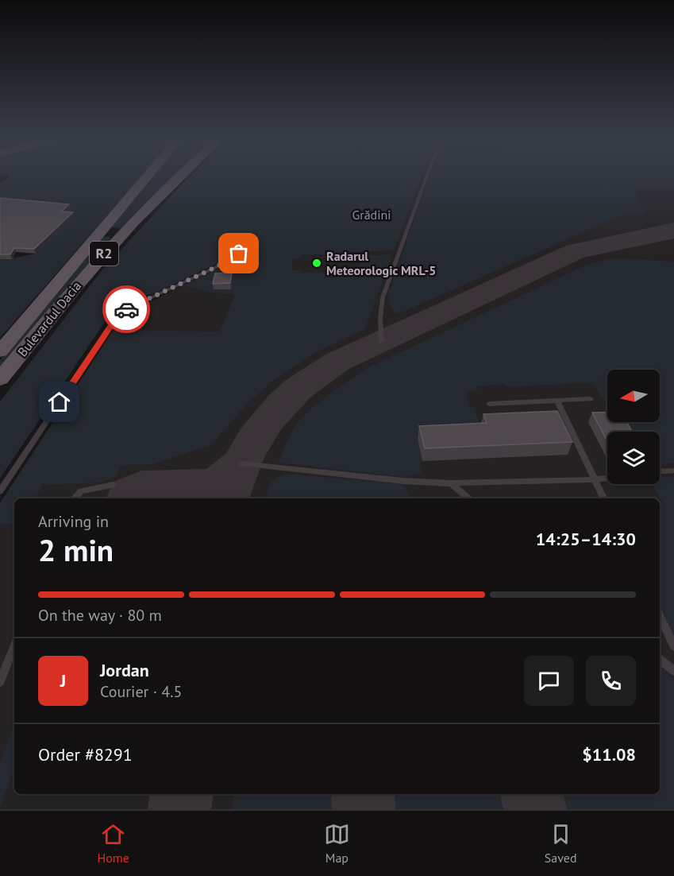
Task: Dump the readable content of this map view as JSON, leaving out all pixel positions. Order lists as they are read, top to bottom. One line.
{"streets":{"main road":["R2","Bulevardul Dacia"]},"parks":["Grădini"],"places":["Radarul Meteorologic MRL-5"],"north":"left","page":{"heading":["2 min","Arriving in","14:25–14:30"],"panel":["Jordan","Courier · 4.5","Order #8291","$11.08"],"bar":"On the way · 80 m","round":"J","tabs":["Home","Map","Saved"]}}
